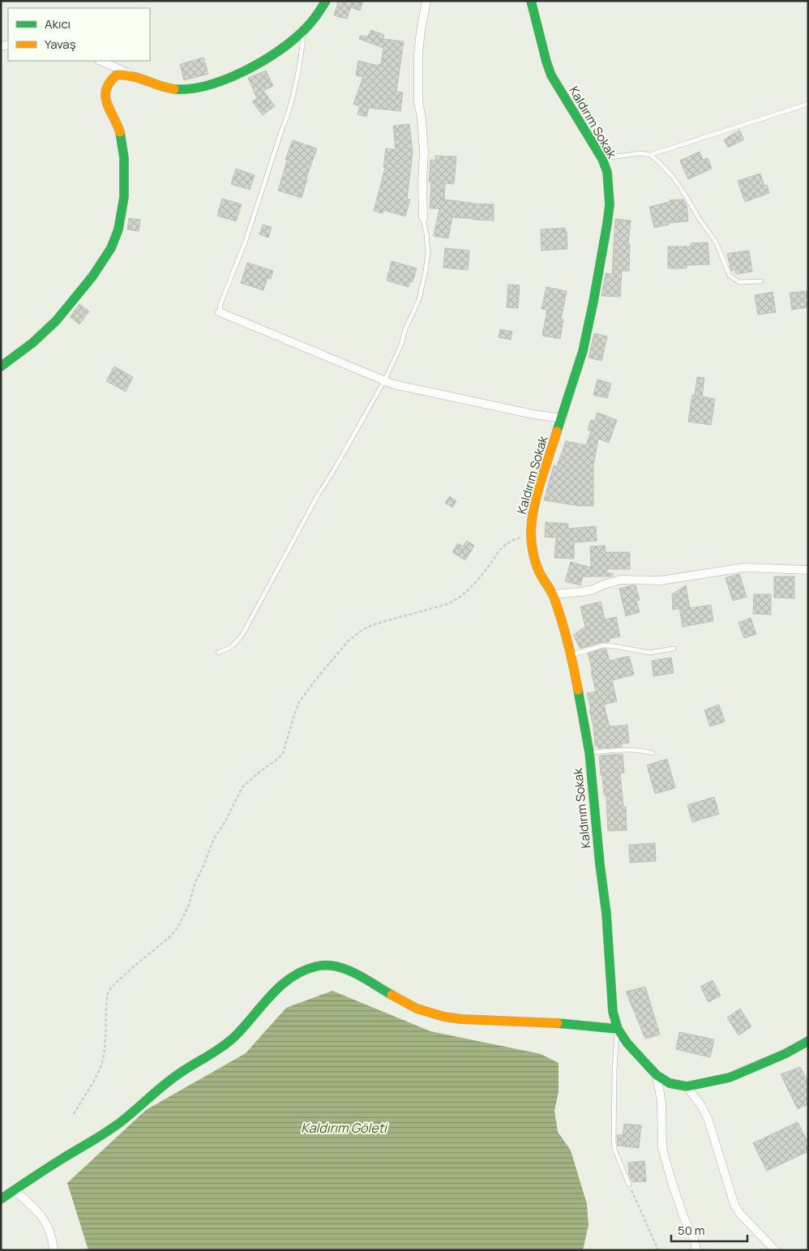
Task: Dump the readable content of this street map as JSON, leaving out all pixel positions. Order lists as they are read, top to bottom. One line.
{"streets":{"street":["Kaldırım Sokak"]},"water":["Kaldırım Göleti"],"legend":["Akıcı","Yavaş"],"scale_bar":"50 m"}
